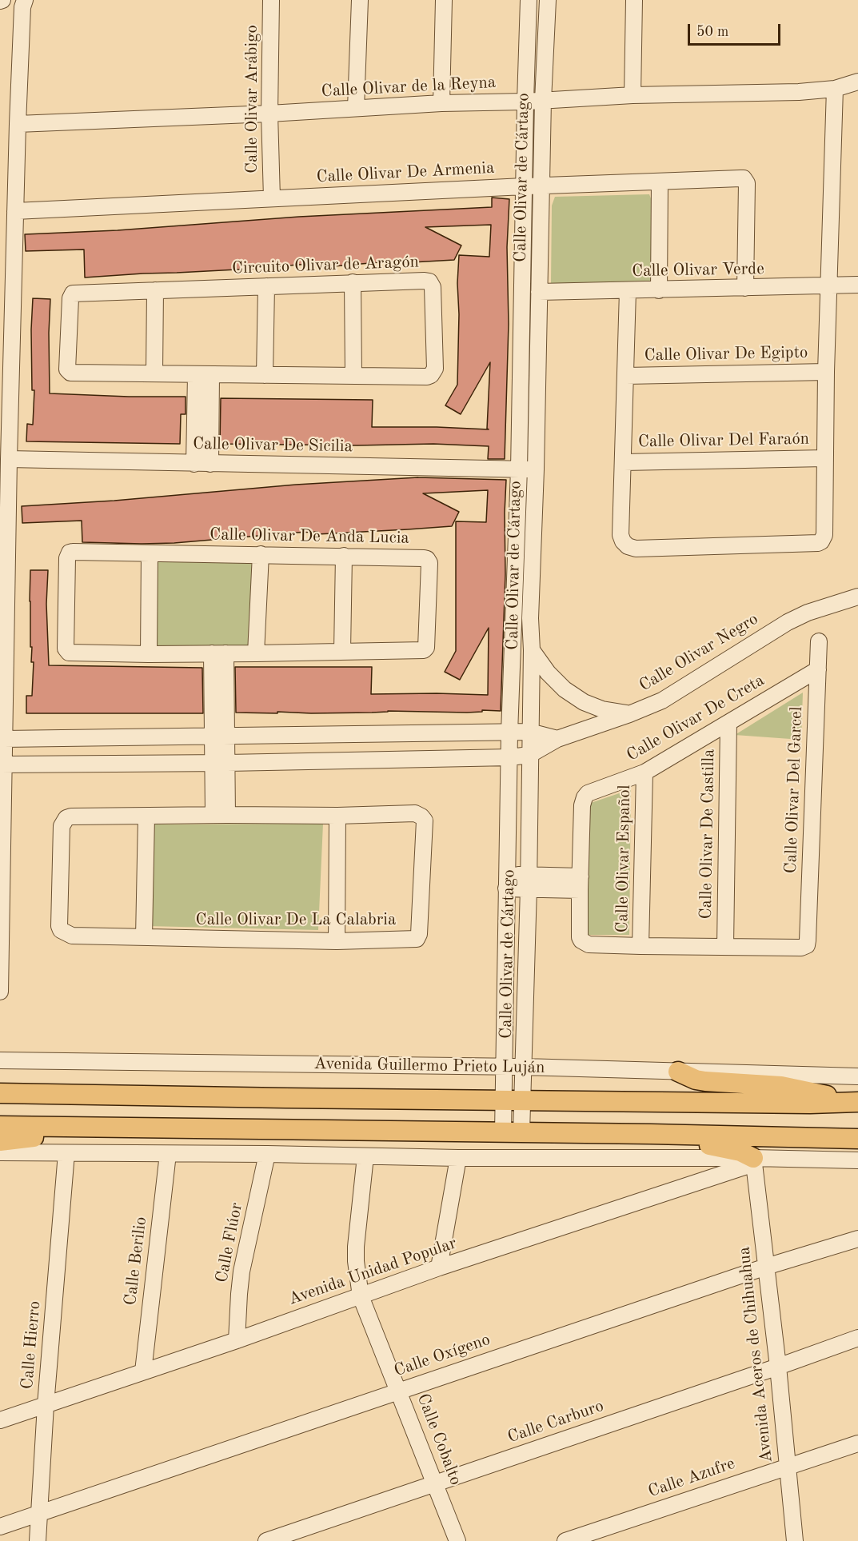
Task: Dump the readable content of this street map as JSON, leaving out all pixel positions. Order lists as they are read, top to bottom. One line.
{"streets":{"main road":["Avenida Guillermo Prieto Luján"],"street":["Calle Olivar de la Reyna","Calle Olivar Arábigo","Calle Olivar De Armenia","Calle Olivar de Cártago","Circuito Olivar de Aragón","Calle Olivar Verde","Calle Olivar De Egipto","Calle Olivar Del Faraón","Calle Olivar De Sicilia","Calle Olivar De Anda Lucia","Calle Olivar Negro","Calle Olivar De Creta","Calle Olivar Del Garcel","Calle Olivar De Castilla","Calle Olivar Español","Calle Olivar De La Calabria","Calle Flúor","Calle Berilio","Avenida Unidad Popular","Calle Hierro","Avenida Aceros de Chihuahua","Calle Oxígeno","Calle Carburo","Calle Cobalto","Calle Azufre"]},"crossings":[["Calle Olivar de la Reyna","Calle Olivar Arábigo"],["Calle Olivar de la Reyna","Calle Olivar de Cártago"],["Calle Olivar Arábigo","Calle Olivar De Armenia"],["Calle Olivar De Armenia","Calle Olivar de Cártago"],["Calle Olivar De Armenia","Calle Olivar Verde"],["Calle Olivar de Cártago","Calle Olivar Verde"],["Calle Olivar de Cártago","Calle Olivar De Sicilia"],["Calle Olivar de Cártago","Calle Olivar Negro"],["Calle Olivar de Cártago","Avenida Guillermo Prieto Luján"],["Calle Olivar De Creta","Calle Olivar Del Garcel"],["Calle Olivar De Creta","Calle Olivar De Castilla"],["Calle Olivar De Creta","Calle Olivar Español"],["Calle Flúor","Avenida Unidad Popular"],["Calle Berilio","Avenida Unidad Popular"],["Avenida Unidad Popular","Calle Hierro"],["Avenida Unidad Popular","Avenida Aceros de Chihuahua"],["Avenida Unidad Popular","Calle Cobalto"],["Calle Hierro","Calle Oxígeno"],["Avenida Aceros de Chihuahua","Calle Oxígeno"],["Avenida Aceros de Chihuahua","Calle Carburo"],["Avenida Aceros de Chihuahua","Calle Azufre"],["Calle Oxígeno","Calle Cobalto"],["Calle Carburo","Calle Cobalto"]],"scale_bar":"50 m"}
